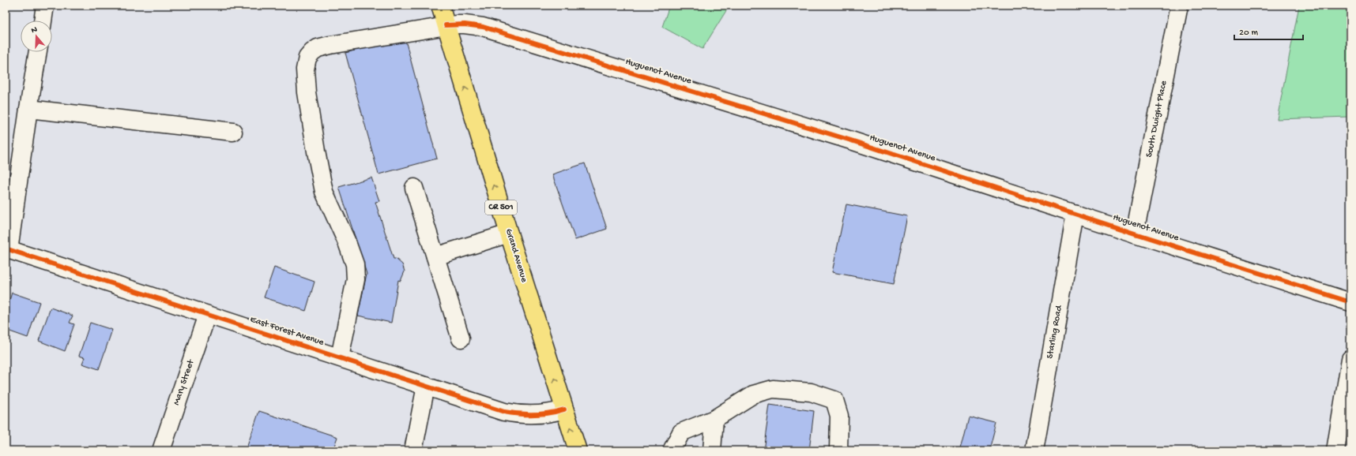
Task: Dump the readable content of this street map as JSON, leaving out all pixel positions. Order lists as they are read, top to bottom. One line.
{"streets":{"main road":["CR 501","Grand Avenue"],"street":["Huguenot Avenue","South Dwight Place","East Forest Avenue","Starling Road","Mary Street"]},"crossings":[["Huguenot Avenue","South Dwight Place"],["Huguenot Avenue","Grand Avenue"],["Huguenot Avenue","East Forest Avenue"],["Huguenot Avenue","Starling Road"],["Grand Avenue","East Forest Avenue"],["East Forest Avenue","Mary Street"]],"one_way":["Grand Avenue"],"scale_bar":"20 m","north":"top"}
